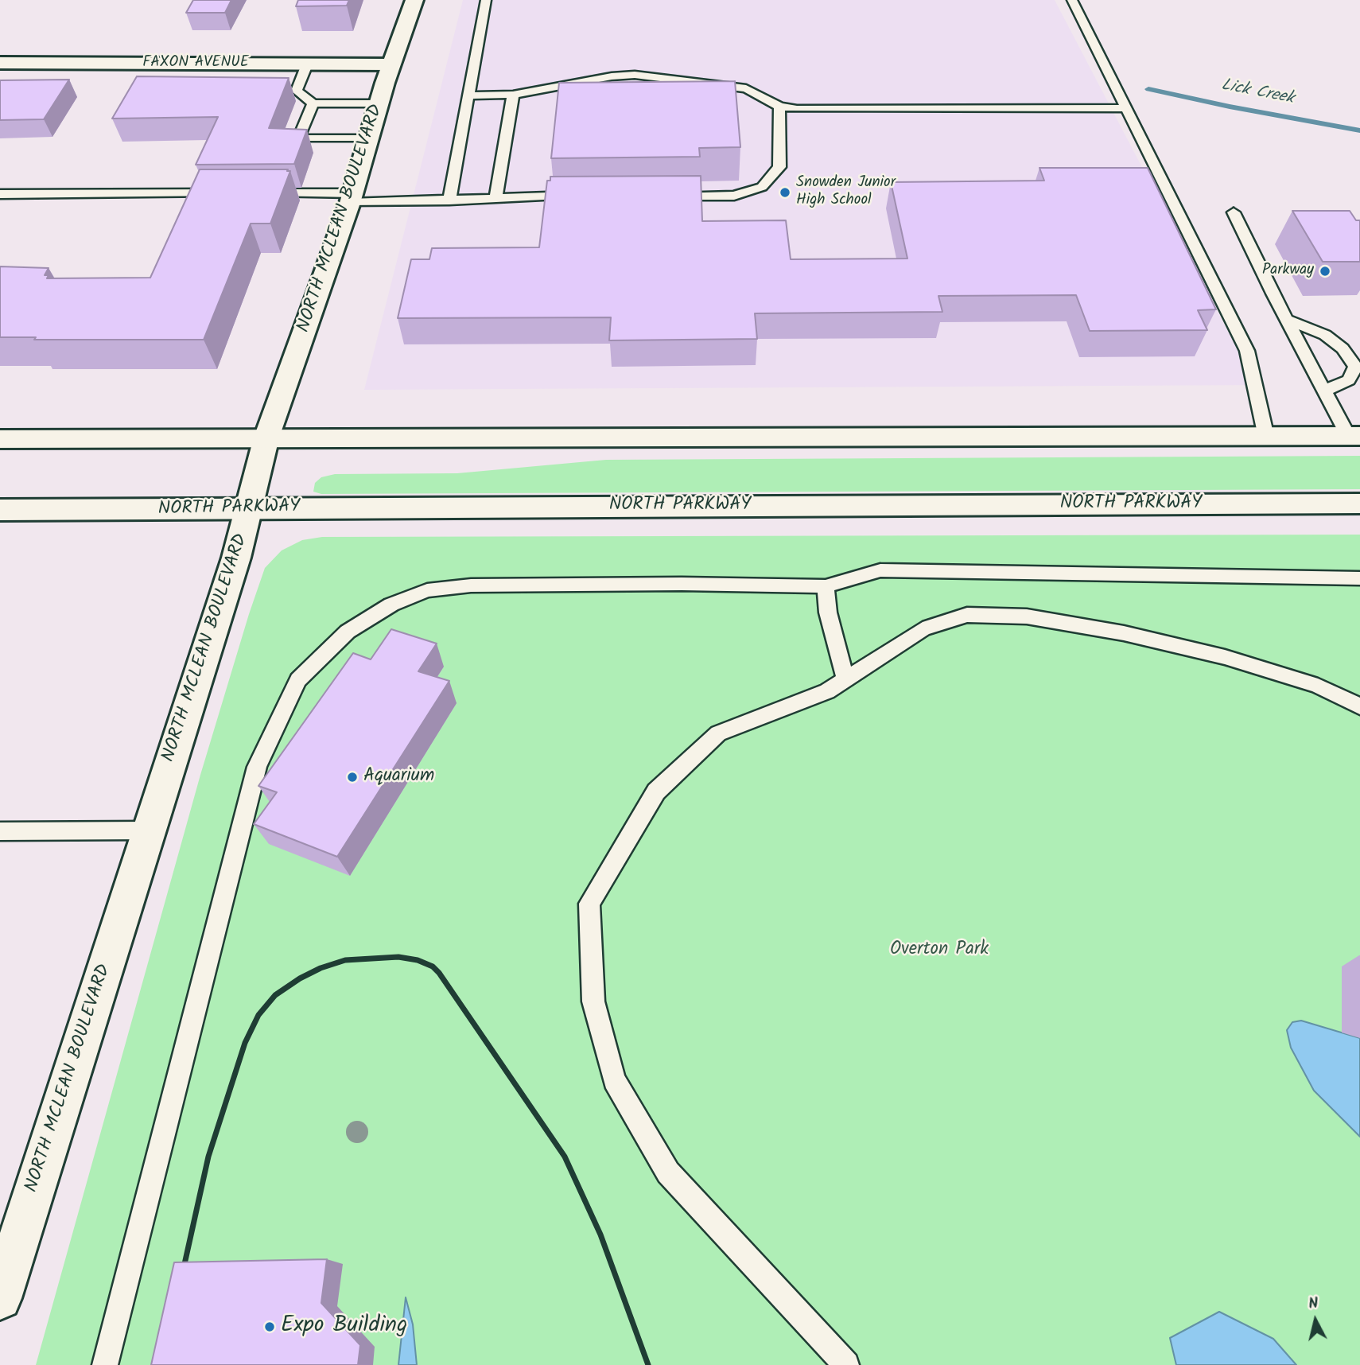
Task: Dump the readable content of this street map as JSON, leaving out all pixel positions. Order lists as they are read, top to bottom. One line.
{"streets":{"main road":["FAXON AVENUE","NORTH MCLEAN BOULEVARD","NORTH PARKWAY"]},"crossings":[["FAXON AVENUE","NORTH MCLEAN BOULEVARD"],["NORTH MCLEAN BOULEVARD","NORTH PARKWAY"]],"water":["Lick Creek"],"parks":["Overton Park"],"places":["Snowden Junior High School","Parkway","Aquarium","Expo Building"],"north":"top"}
